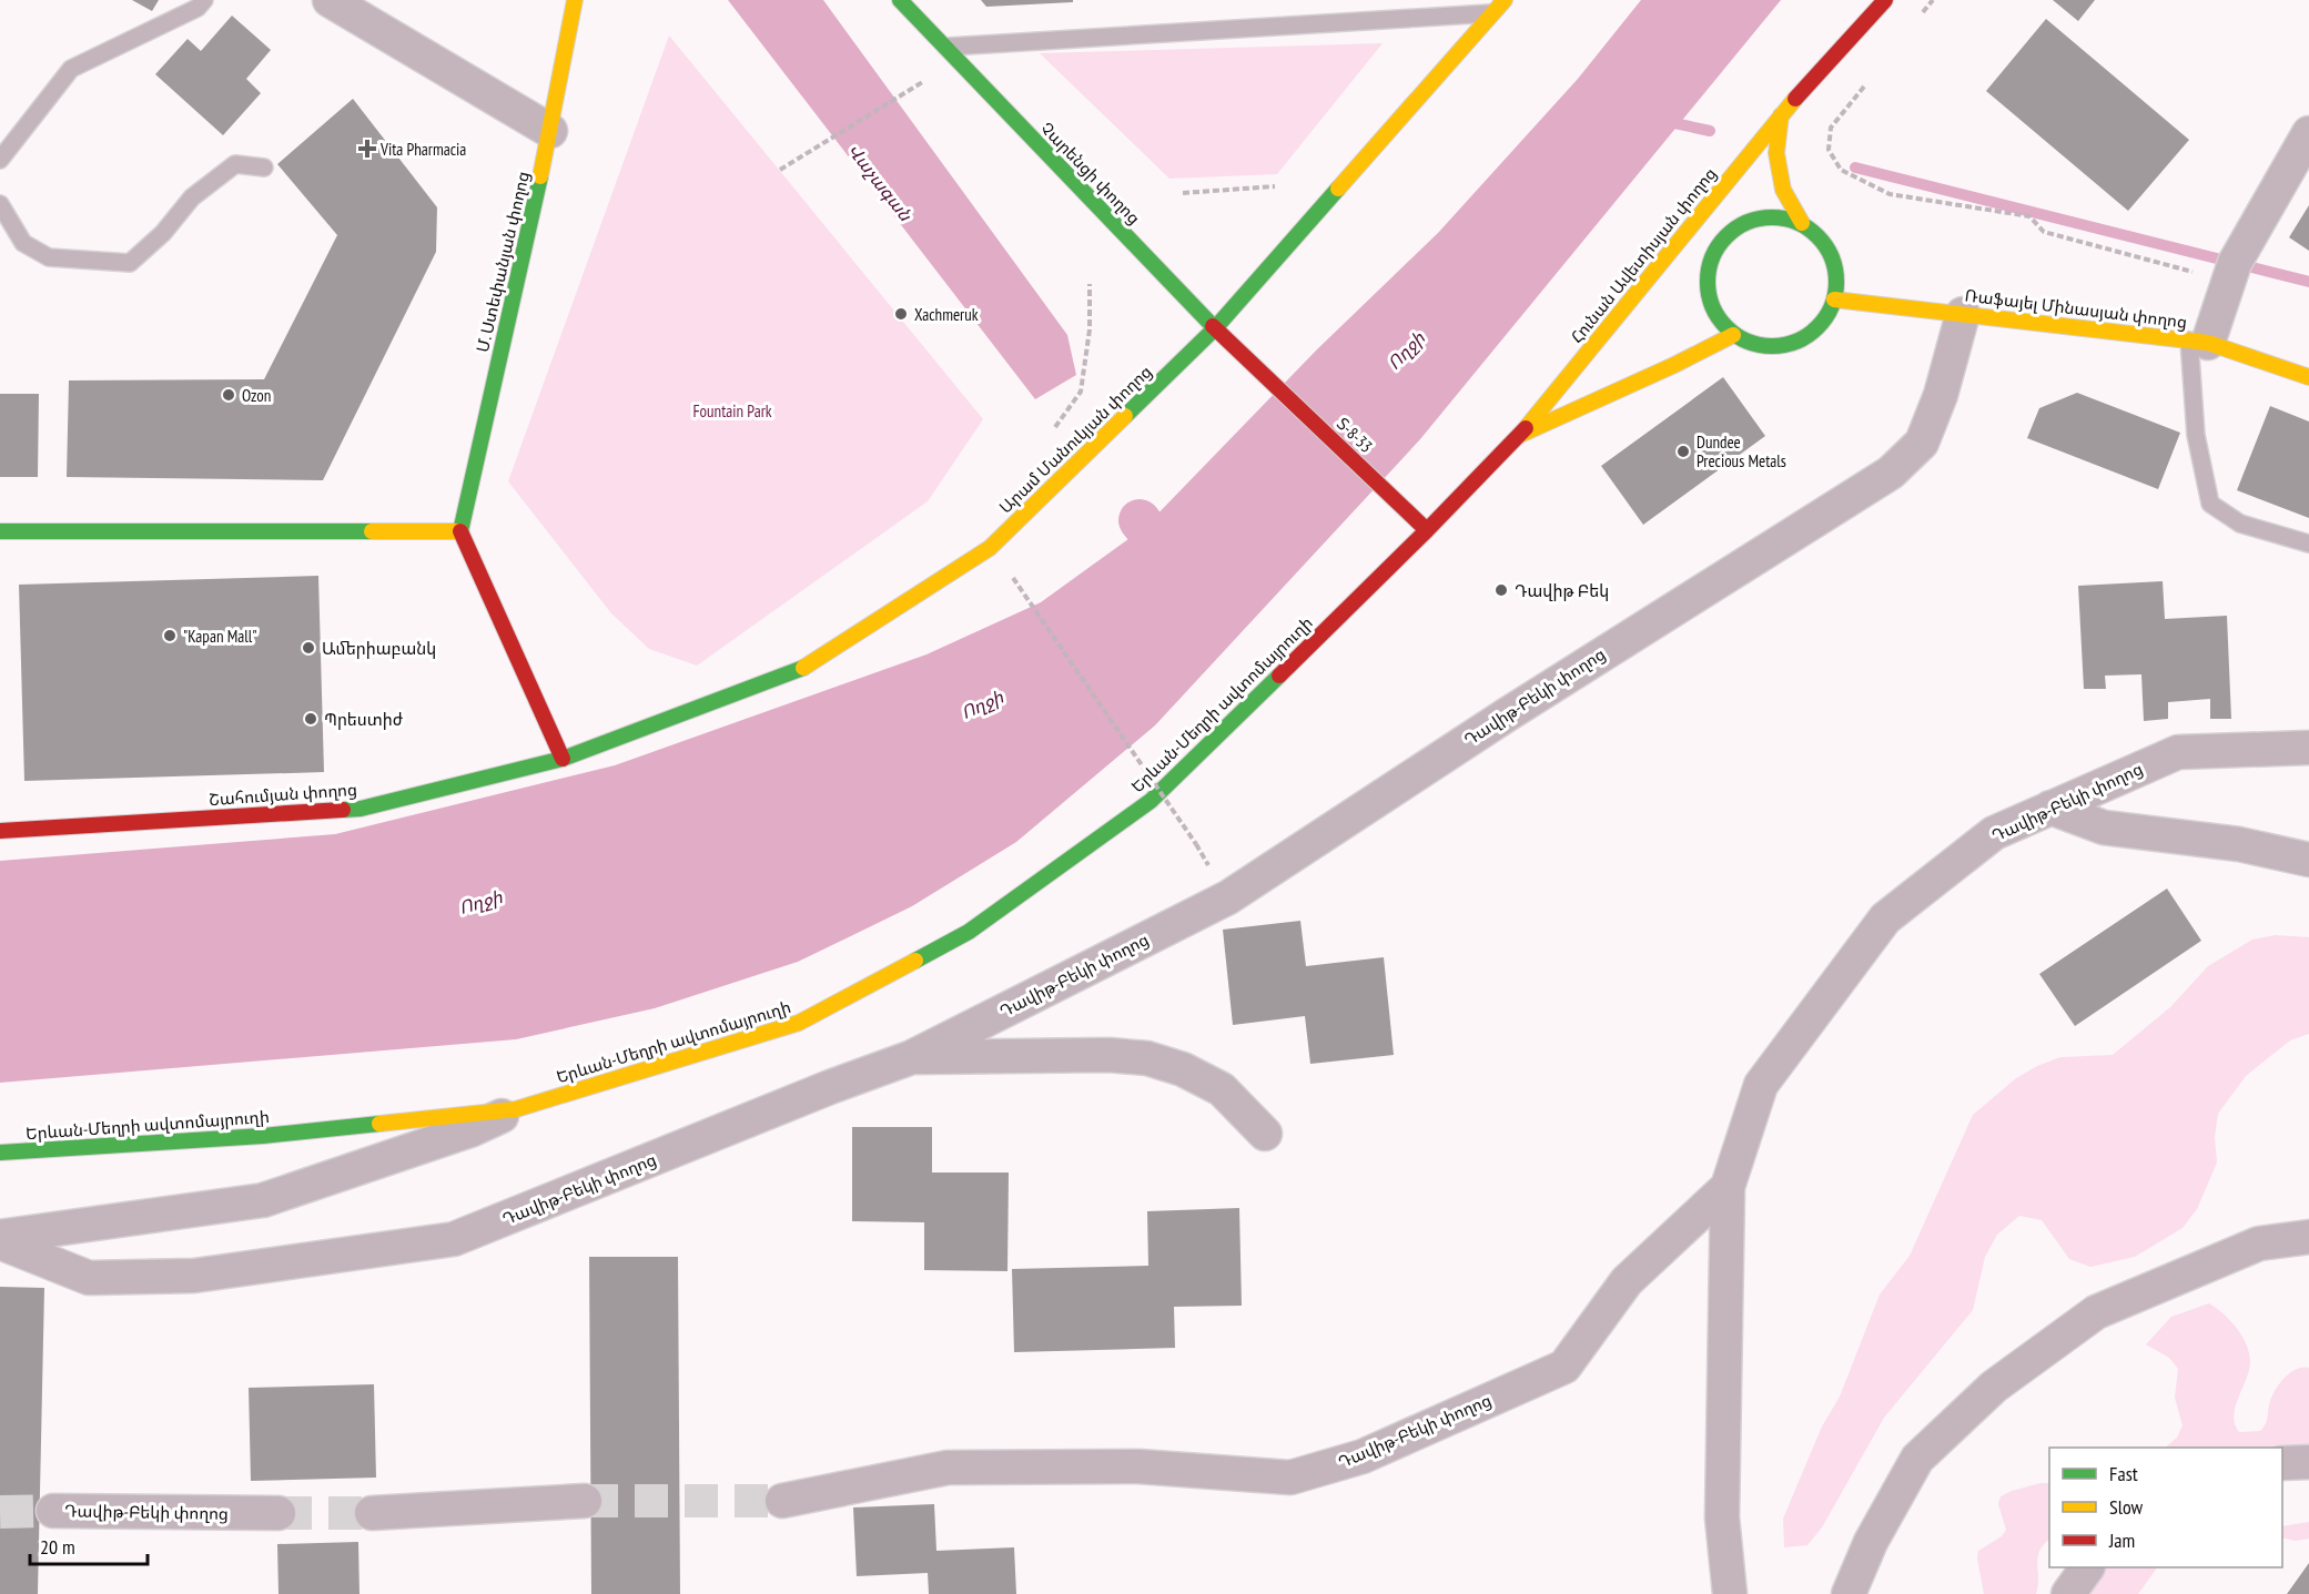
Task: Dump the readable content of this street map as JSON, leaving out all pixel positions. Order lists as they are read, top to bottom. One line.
{"streets":{"main road":["Չարենցի փողոց","Հունան Ավետիսյան փողոց","Մ. Ստեփանյան փողոց","Ռաֆայել Մինասյան փողոց","Տ-8-33","Արամ Մանուկյան փողոց","Երևան-Մեղրի ավտոմայրուղի","Շահումյան փողոց"],"street":["Դավիթ-Բեկի փողոց"]},"crossings":[["Չարենցի փողոց","Տ-8-33"],["Չարենցի փողոց","Արամ Մանուկյան փողոց"],["Հունան Ավետիսյան փողոց","Տ-8-33"],["Հունան Ավետիսյան փողոց","Երևան-Մեղրի ավտոմայրուղի"],["Ռաֆայել Մինասյան փողոց","Դավիթ-Բեկի փողոց"],["Տ-8-33","Երևան-Մեղրի ավտոմայրուղի"],["Արամ Մանուկյան փողոց","Շահումյան փողոց"],["Դավիթ-Բեկի փողոց","Երևան-Մեղրի ավտոմայրուղի"]],"water":["Վաչագան","Ողջի"],"parks":["Fountain Park"],"places":{"health":["Vita Pharmacia"],"other":["Xachmeruk","Ozon","Dundee Precious Metals","Դավիթ Բեկ","\"Kapan Mall\"","Ամերիաբանկ","Պրեստիժ"]},"legend":["Fast","Slow","Jam"],"scale_bar":"20 m"}
